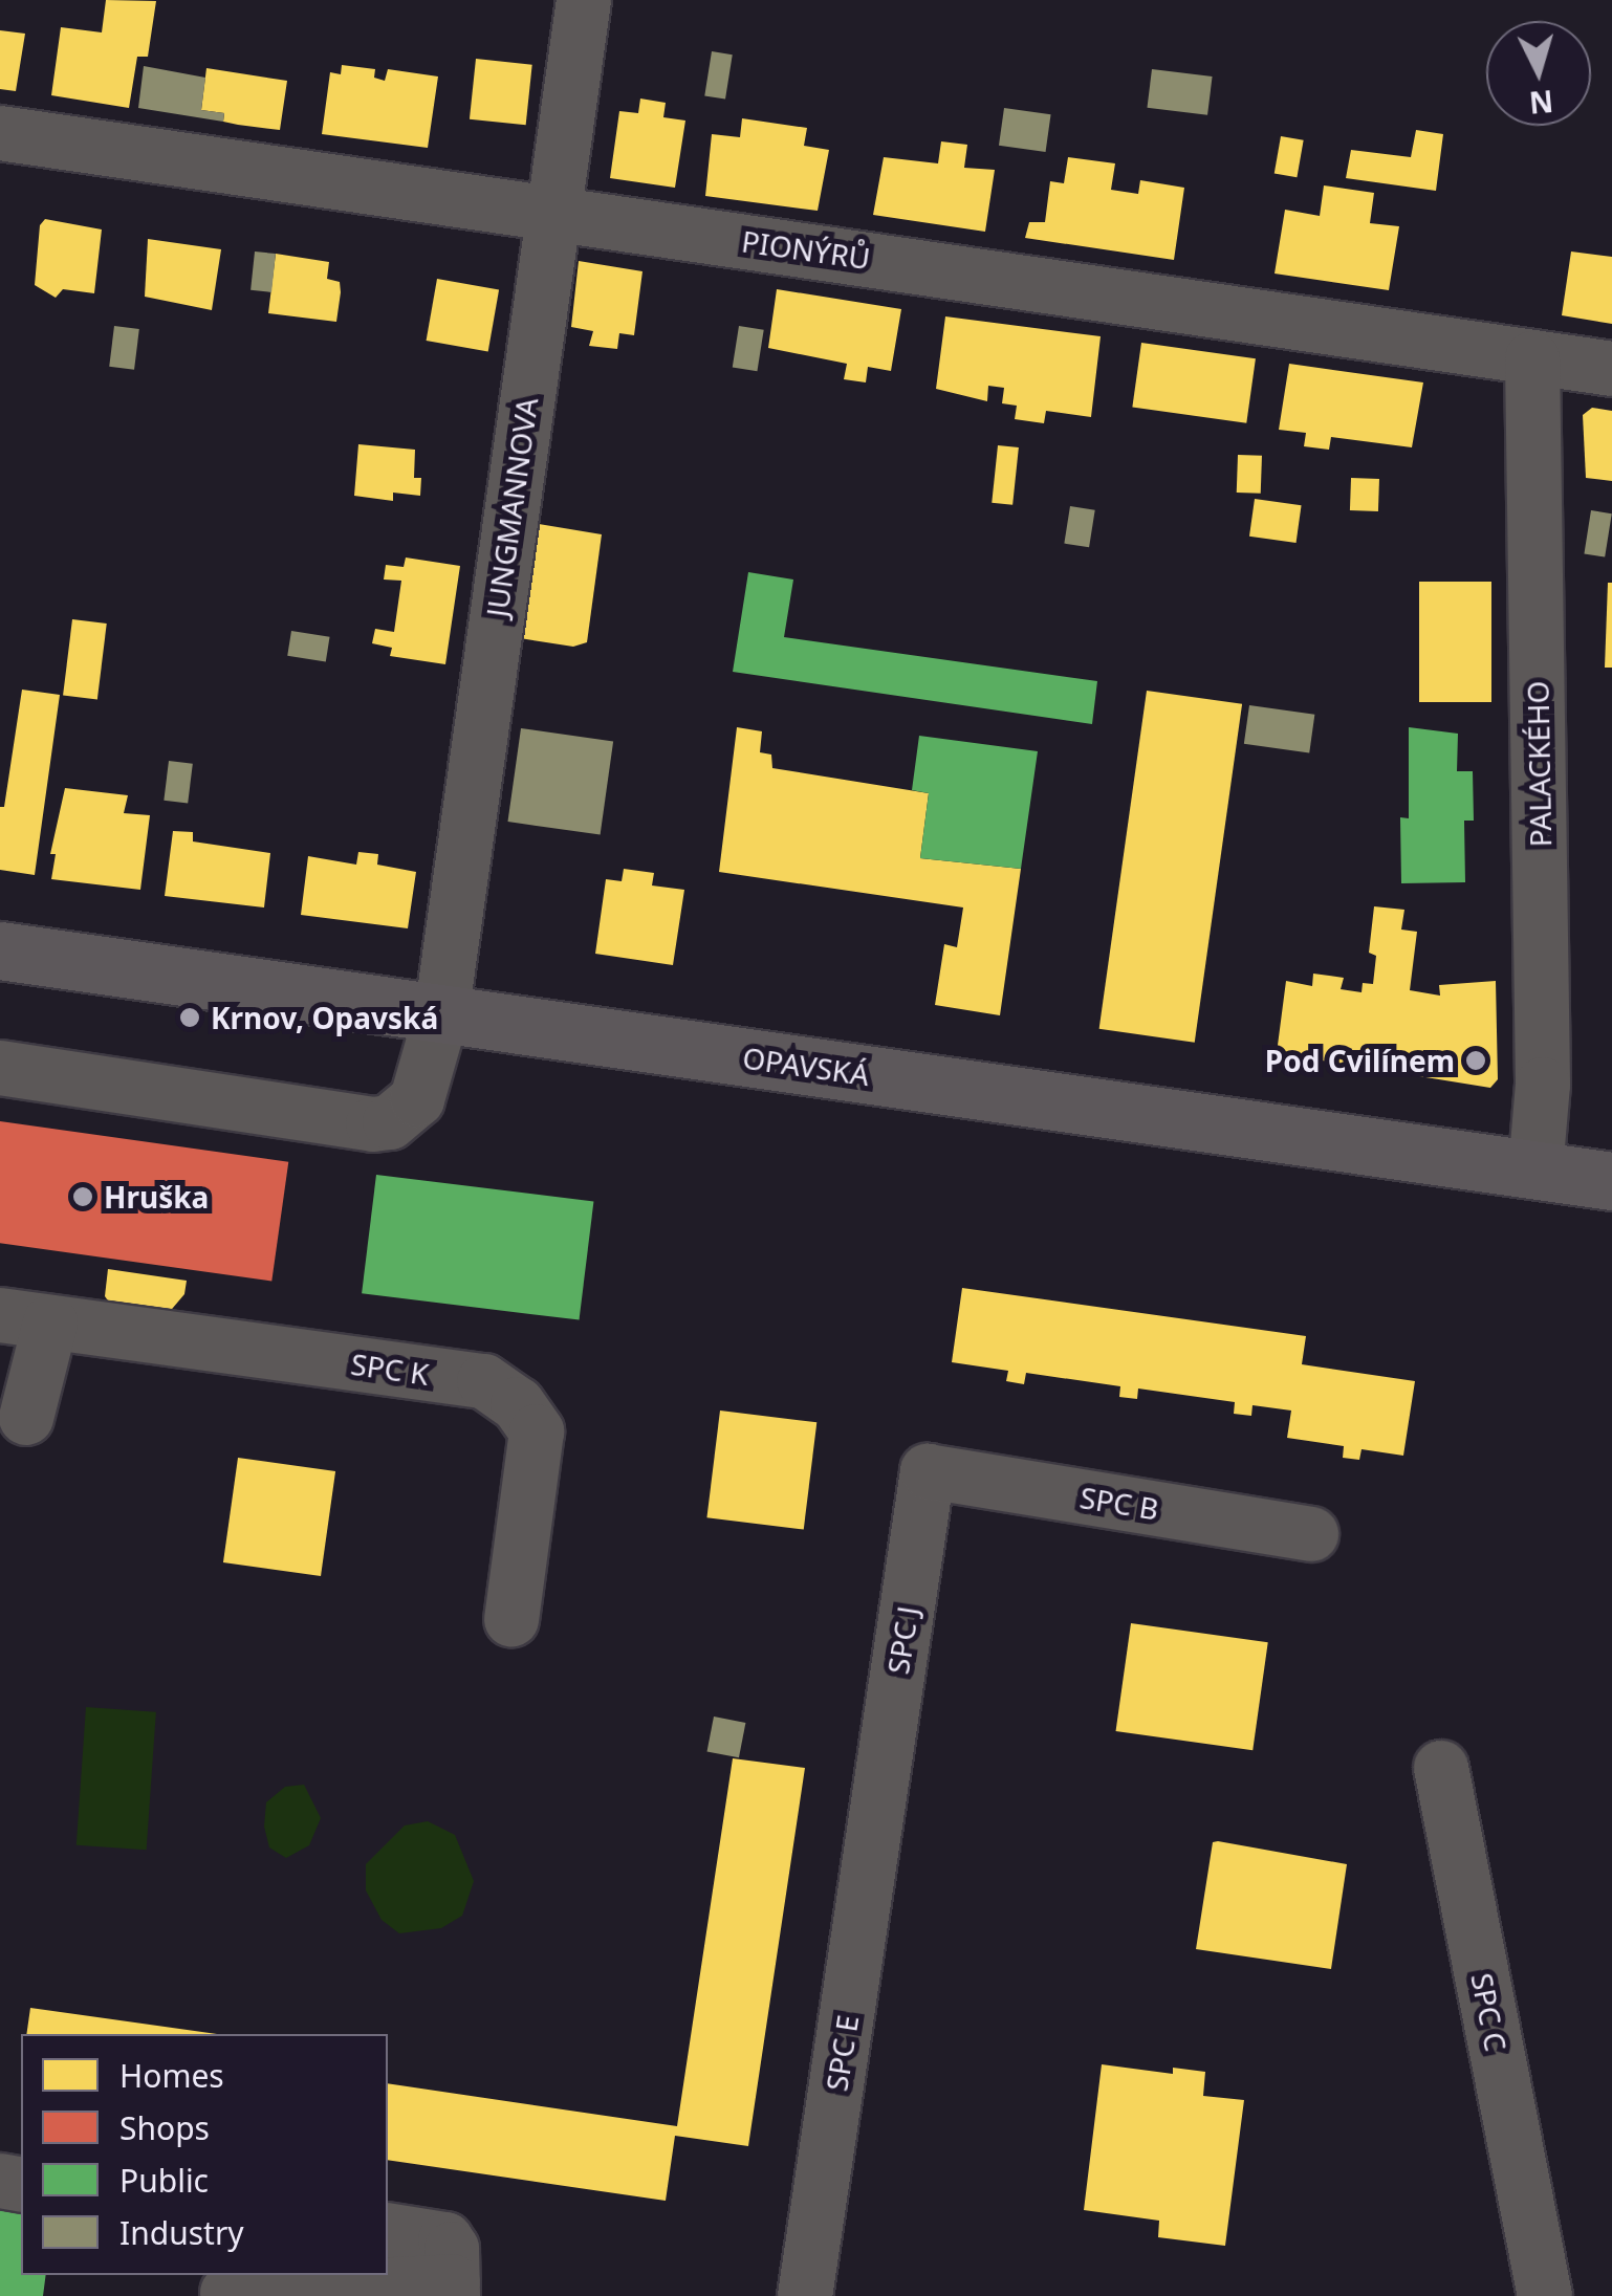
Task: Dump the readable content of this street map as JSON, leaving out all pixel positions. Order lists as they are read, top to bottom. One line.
{"streets":{"main road":["OPAVSKÁ"],"street":["PIONÝRŮ","JUNGMANNOVA","PALACKÉHO","SPC K","SPC B","SPC J","SPC C","SPC E"]},"crossings":[["PIONÝRŮ","JUNGMANNOVA"],["PIONÝRŮ","PALACKÉHO"],["JUNGMANNOVA","OPAVSKÁ"],["PALACKÉHO","OPAVSKÁ"],["SPC B","SPC J"],["SPC J","SPC E"]],"places":["Krnov, Opavská","Pod Cvilínem","Hruška"],"legend":["Homes","Shops","Public","Industry"],"north":"bottom"}
